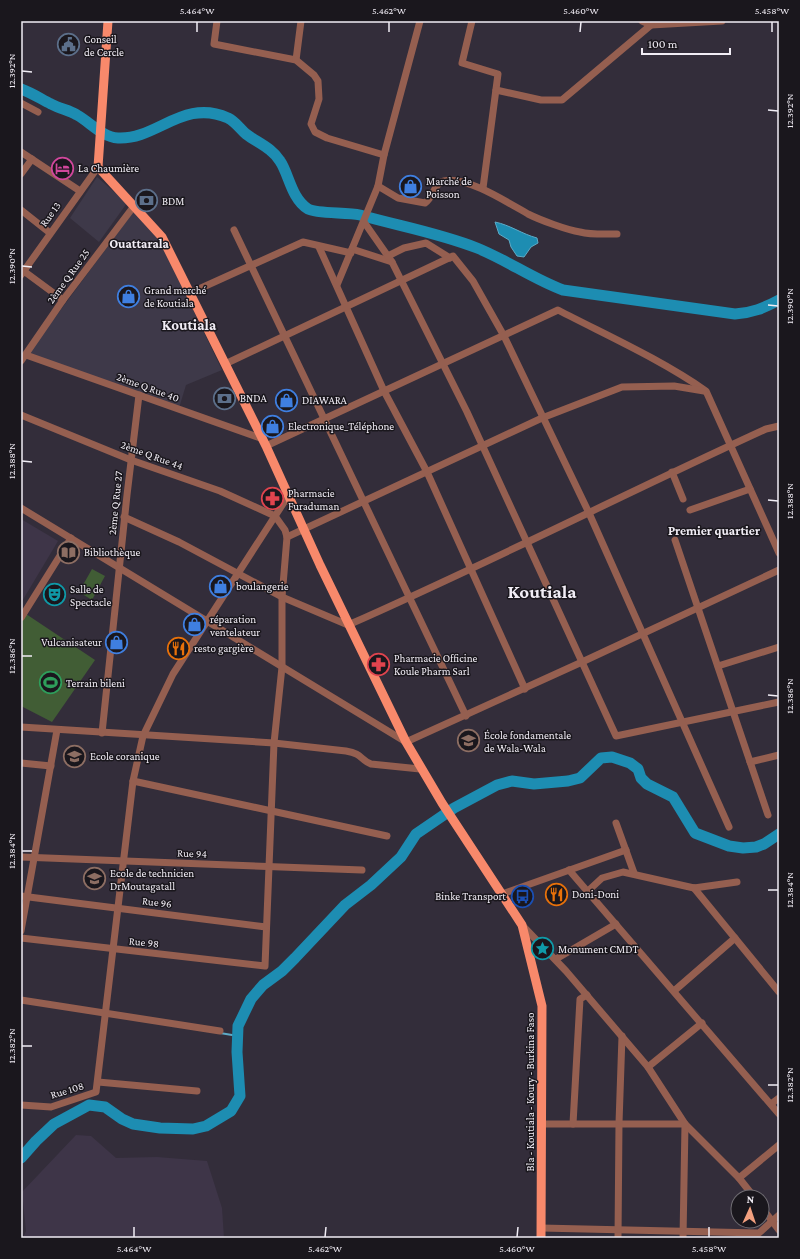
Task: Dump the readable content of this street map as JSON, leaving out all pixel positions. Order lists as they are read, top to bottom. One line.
{"streets":{"main road":["Bla - Koutiala - Koury - Burkina Faso"],"street":["Rue 13","2ème Q Rue 25","2ème Q Rue 40","2ème Q Rue 44","2ème Q Rue 27","Rue 94","Rue 96","Rue 98","Rue 108"]},"crossings":[["Rue 13","Bla - Koutiala - Koury - Burkina Faso"],["2ème Q Rue 25","2ème Q Rue 40"],["2ème Q Rue 25","Bla - Koutiala - Koury - Burkina Faso"],["2ème Q Rue 40","2ème Q Rue 27"],["2ème Q Rue 40","Bla - Koutiala - Koury - Burkina Faso"],["2ème Q Rue 44","2ème Q Rue 27"],["Rue 96","Rue 98"]],"districts":["Ouattarala","Koutiala","Premier quartier","Koutiala"],"places":{"public building":["Conseil de Cercle"],"hotel":["La Chaumière"],"shop":["Marché de Poisson","Grand marché de Koutiala","DIAWARA","Electronique_Téléphone","boulangerie","réparation ventelateur","Vulcanisateur"],"bank":["BDM","BNDA"],"pharmacy":["Pharmacie Furaduman","Pharmacie Officine Koule Pharm Sarl"],"library":["Bibliothèque"],"theatre":["Salle de Spectacle"],"restaurant":["resto gargière","Doni-Doni"],"sports":["Terrain bileni"],"school or university":["École fondamentale de Wala-Wala","Ecole coranique","Ecole de technicien DrMoutagatall"],"bus stop":["Binke Transport"],"place":["Monument CMDT"]},"scale_bar":"100 m","north":"top","coordinates":["5.464°W","5.462°W","5.460°W","5.458°W","12.392°N","12.390°N","12.388°N","12.386°N","12.384°N","12.382°N"]}
